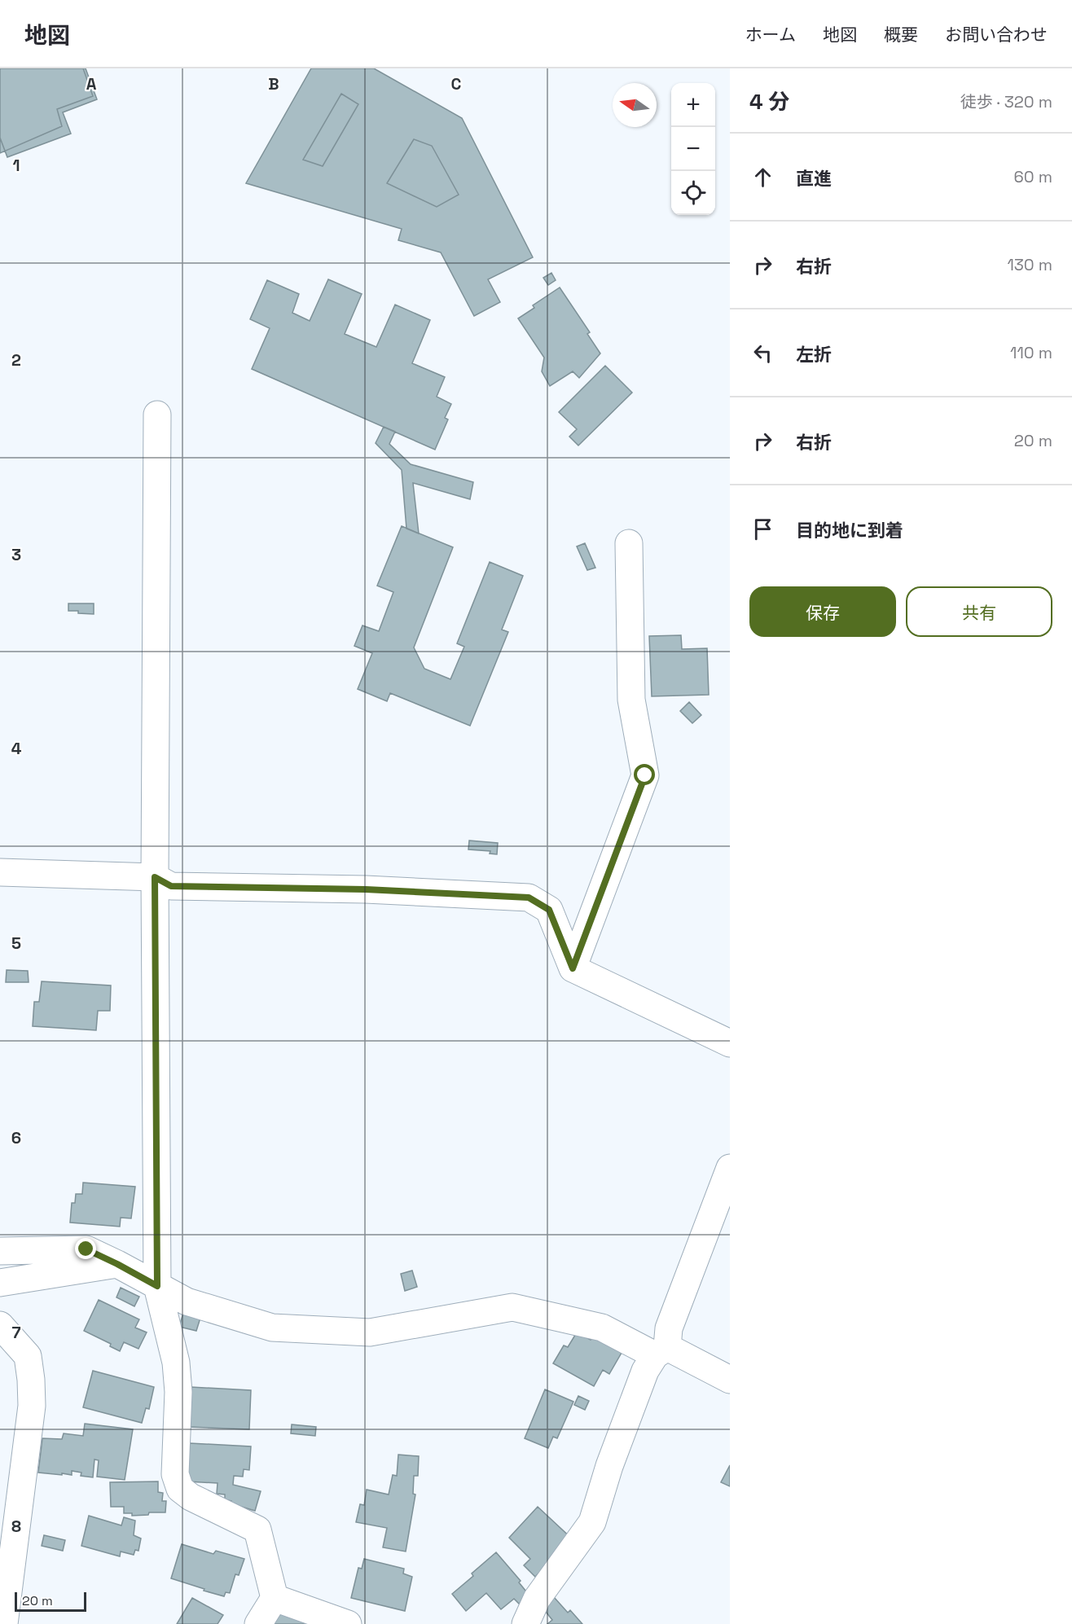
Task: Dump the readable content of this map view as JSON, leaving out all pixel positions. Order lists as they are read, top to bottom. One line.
{"scale_bar":"20 m","north":"left","page":{"header":"地図","nav":["ホーム","地図","概要","お問い合わせ"],"heading":["4 分","徒歩 · 320 m"],"map_buttons":["+","−"],"list":[["直進","60 m"],["右折","130 m"],["左折","110 m"],["右折","20 m"],"目的地に到着"],"buttons":["保存","共有"],"scale":"20 m"},"grid":{"columns":["A","B","C"],"rows":["1","2","3","4","5","6","7","8"]}}
